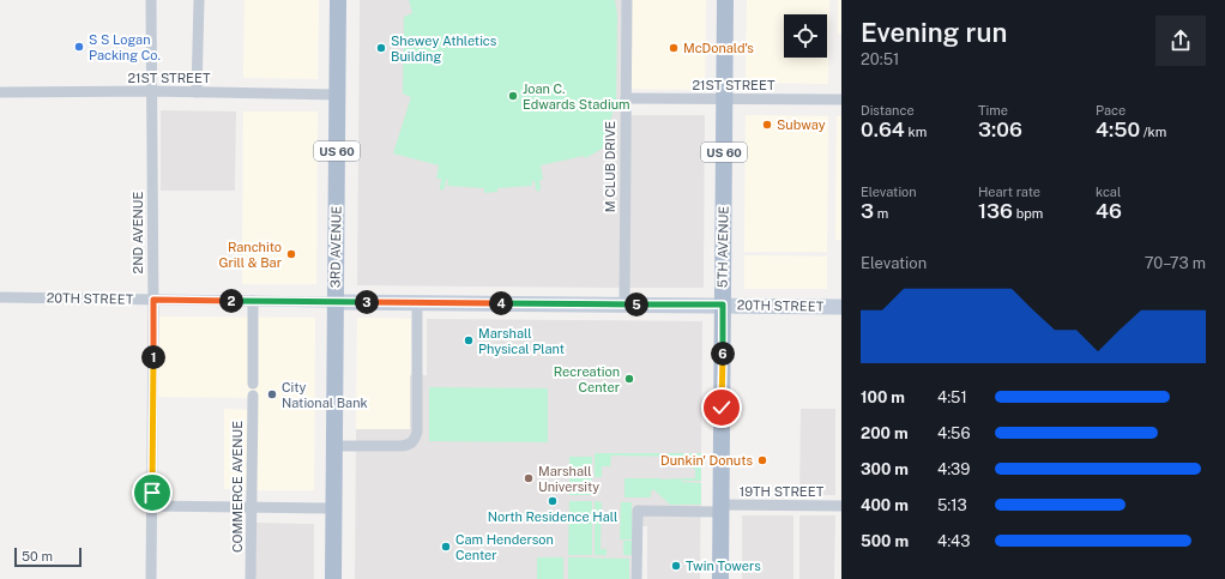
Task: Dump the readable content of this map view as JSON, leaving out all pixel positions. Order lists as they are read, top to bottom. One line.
{"streets":{"main road":["US 60","3RD AVENUE","5TH AVENUE","20TH STREET"],"street":["21ST STREET","M CLUB DRIVE","2ND AVENUE","COMMERCE AVENUE","19TH STREET"]},"crossings":[["21ST STREET","M CLUB DRIVE"],["21ST STREET","2ND AVENUE"],["21ST STREET","3RD AVENUE"],["21ST STREET","5TH AVENUE"],["M CLUB DRIVE","20TH STREET"],["2ND AVENUE","20TH STREET"],["3RD AVENUE","20TH STREET"],["5TH AVENUE","20TH STREET"],["5TH AVENUE","19TH STREET"]],"places":["S S Logan Packing Co.","Shewey Athletics Building","McDonald's","Joan C. Edwards Stadium","Subway","Ranchito Grill & Bar","Marshall Physical Plant","Recreation Center","City National Bank","Dunkin' Donuts","Marshall University","North Residence Hall","Cam Henderson Center","Twin Towers"],"scale_bar":"50 m","page":{"heading":["Evening run","20:51"],"stats":[["Distance","0.64 km"],["Time","3:06"],["Pace","4:50 /km"],["Elevation","3 m"],["Heart rate","136 bpm"],["kcal","46"]],"chart":["Elevation","70–73 m"],"pins":["2","3","4","5","6","1"],"list":[{"name":"100 m","note":"4:51"},{"name":"200 m","note":"4:56"},{"name":"300 m","note":"4:39"},{"name":"400 m","note":"5:13"},{"name":"500 m","note":"4:43"}],"scale":"50 m"}}
